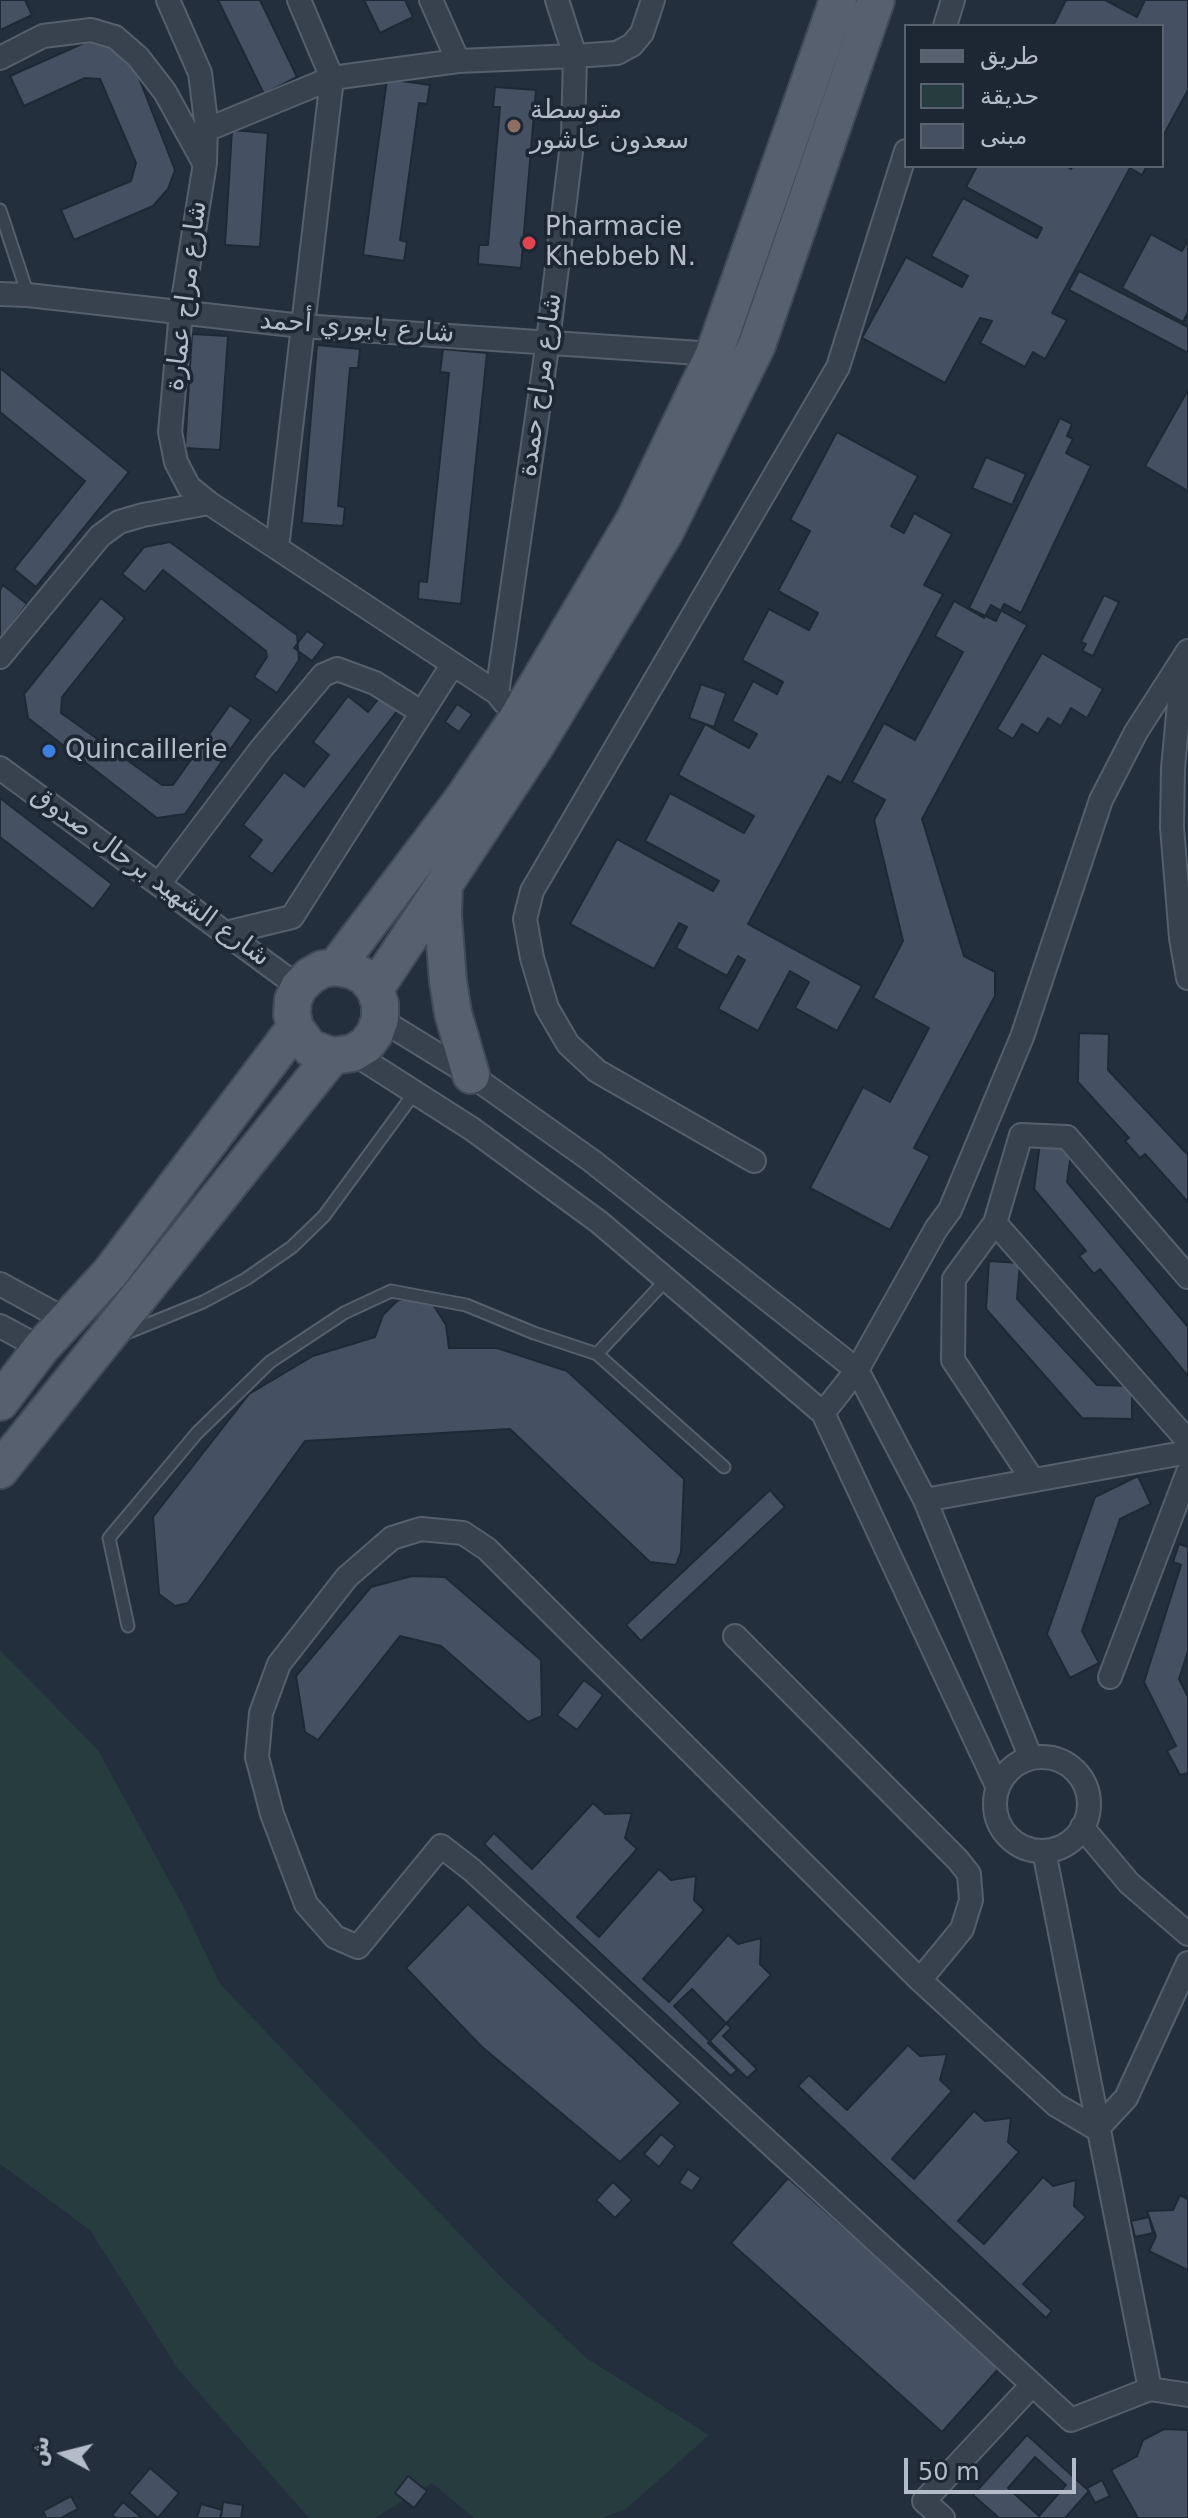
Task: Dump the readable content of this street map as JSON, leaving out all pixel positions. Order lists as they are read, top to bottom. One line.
{"streets":{"street":["شارع مراح عمارة","شارع بابوري أحمد","شارع مراح حمدة","شارع الشهيد برحال صدوق"]},"crossings":[["شارع مراح عمارة","شارع بابوري أحمد"],["شارع مراح عمارة","شارع مراح حمدة"],["شارع بابوري أحمد","شارع مراح حمدة"]],"places":["متوسطة سعدون عاشور","Pharmacie Khebbeb N.","Quincaillerie"],"legend":["طريق","حديقة","مبنى"],"scale_bar":"50 m","north":"left"}
